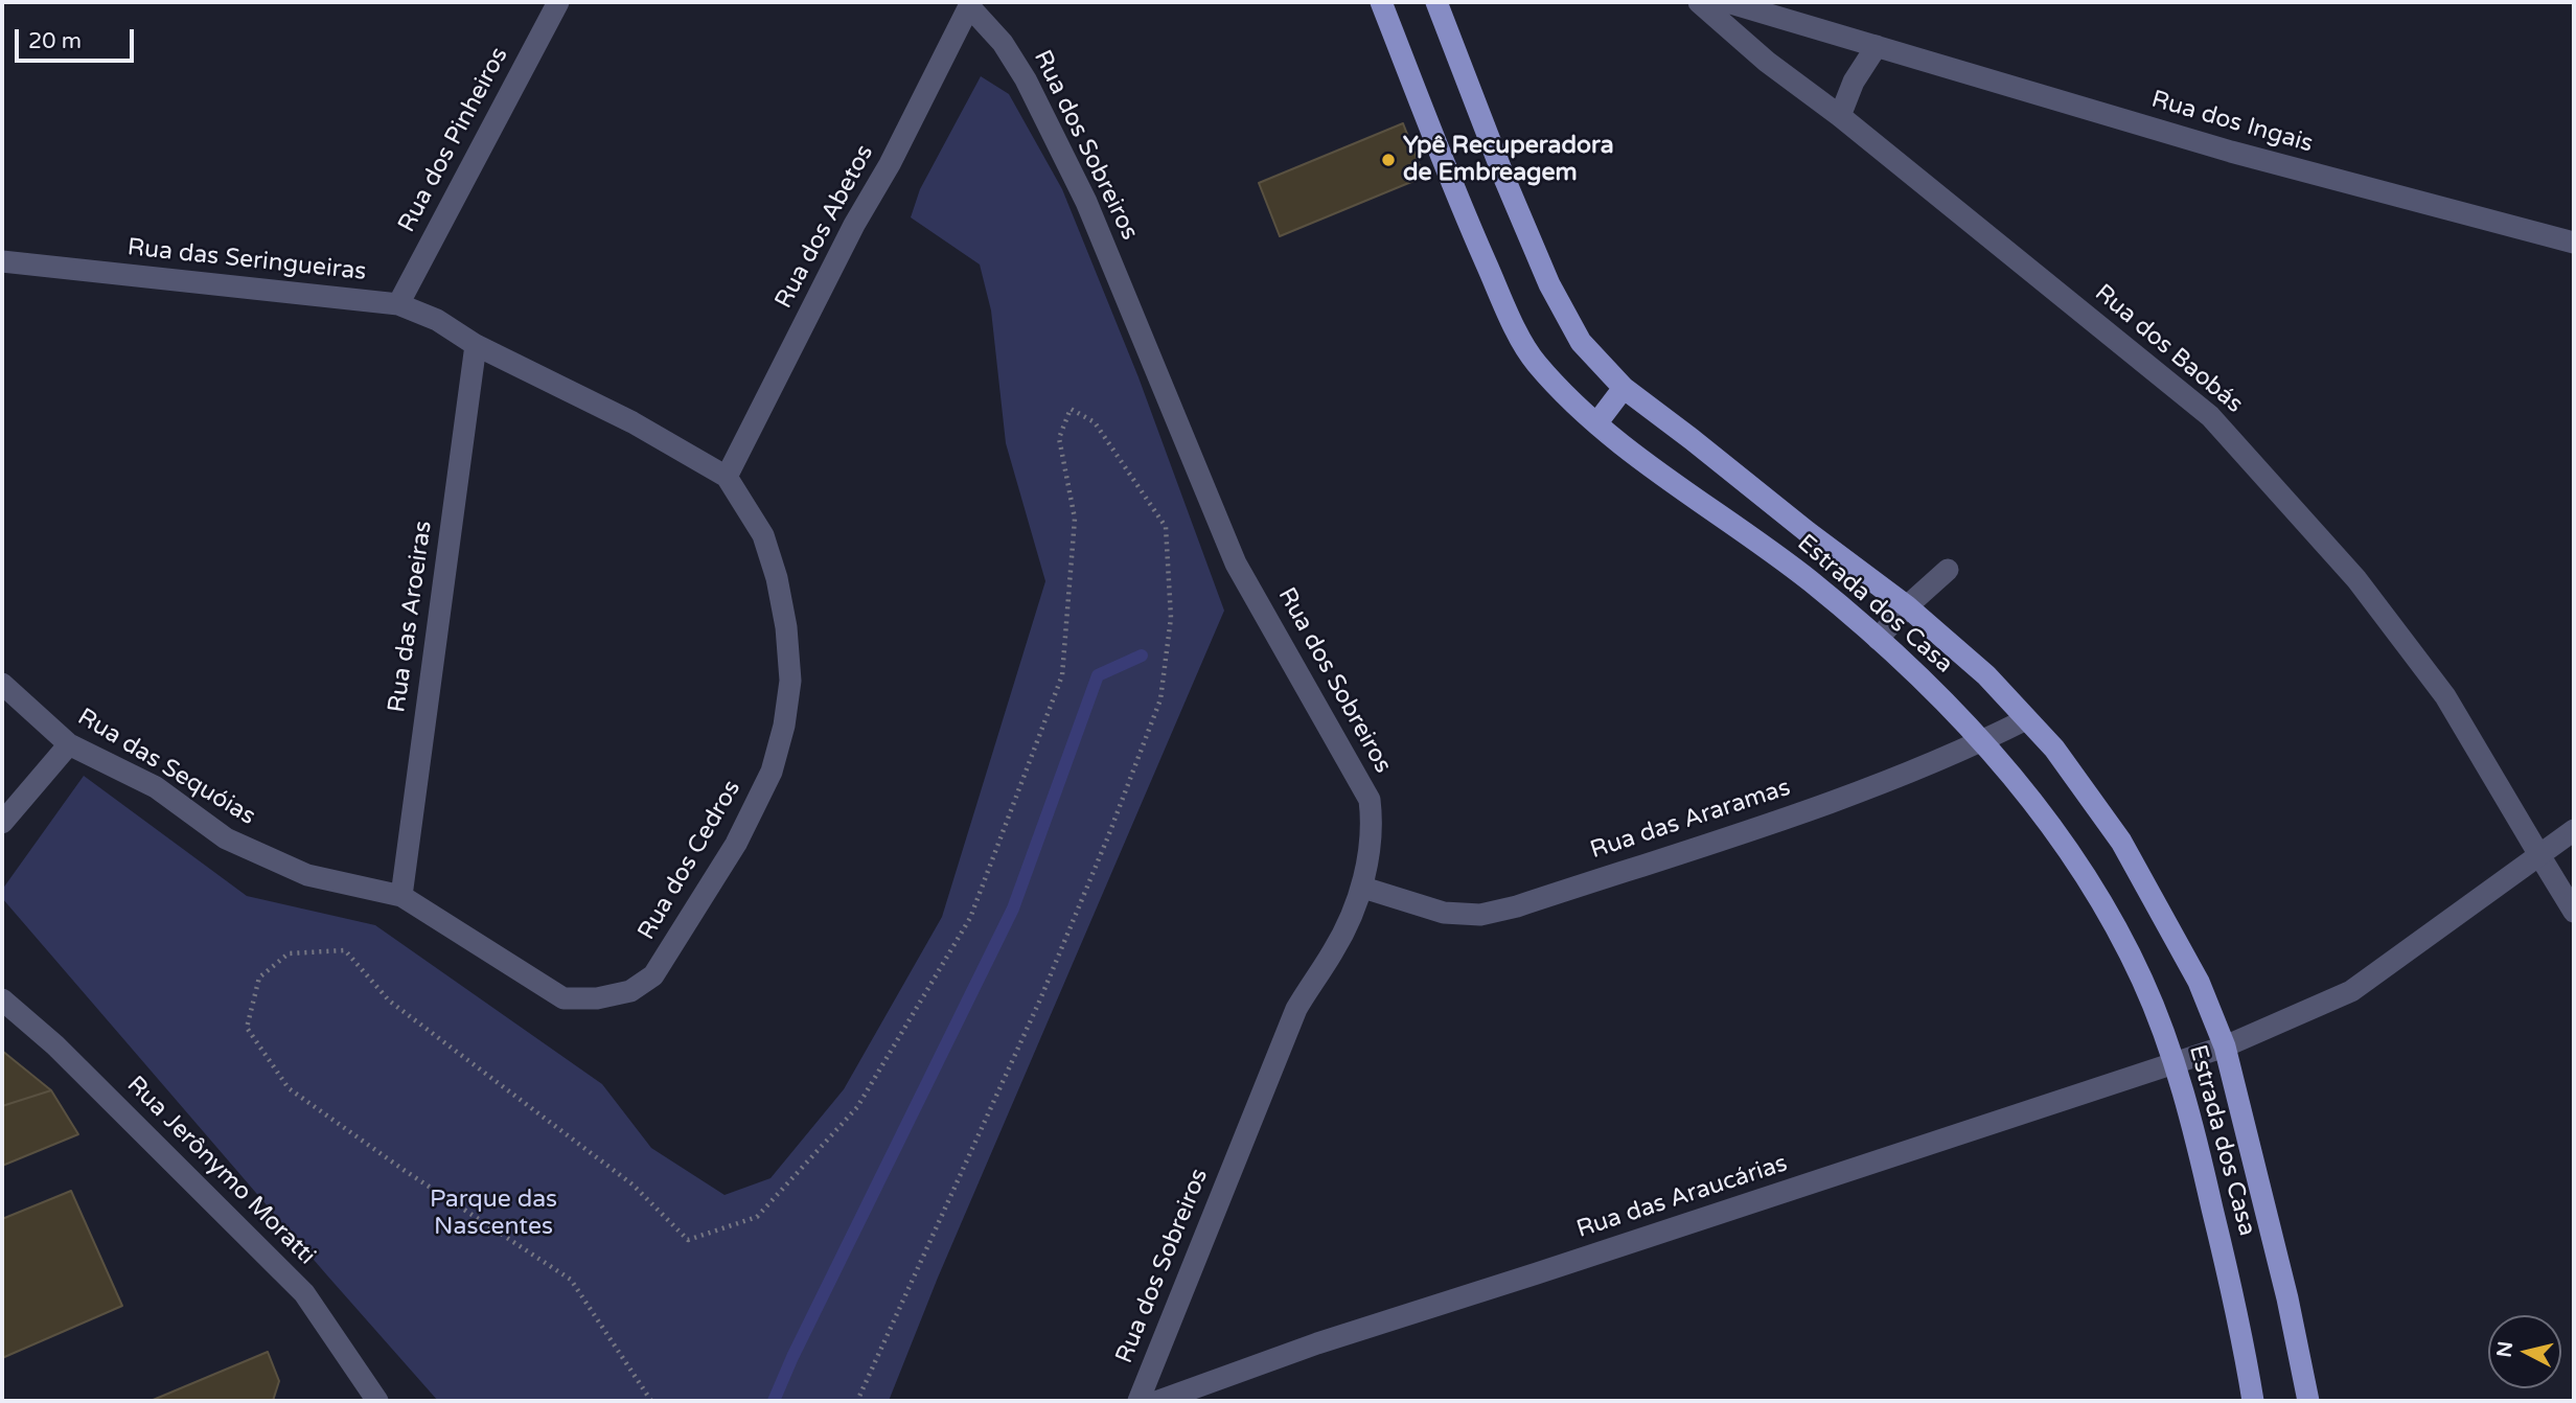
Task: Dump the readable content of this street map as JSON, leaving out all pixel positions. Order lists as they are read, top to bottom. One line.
{"streets":{"main road":["Estrada dos Casa"],"street":["Rua dos Ingais","Rua dos Pinheiros","Rua dos Sobreiros","Rua dos Abetos","Rua das Seringueiras","Rua dos Baobás","Rua das Aroeiras","Rua das Sequóias","Rua das Araramas","Rua dos Cedros","Rua Jerônymo Moratti","Rua das Araucárias"]},"crossings":[["Rua dos Pinheiros","Rua das Seringueiras"],["Rua dos Sobreiros","Rua dos Abetos"],["Rua dos Sobreiros","Rua das Araramas"],["Rua dos Abetos","Rua dos Cedros"],["Rua das Seringueiras","Rua das Aroeiras"],["Rua das Seringueiras","Rua dos Cedros"],["Rua dos Baobás","Rua das Araucárias"],["Estrada dos Casa","Rua das Araramas"],["Estrada dos Casa","Rua das Araucárias"],["Rua das Aroeiras","Rua das Sequóias"],["Rua das Aroeiras","Rua dos Cedros"],["Rua das Sequóias","Rua dos Cedros"]],"parks":["Parque das Nascentes"],"places":["Ypê Recuperadora de Embreagem"],"scale_bar":"20 m","north":"left"}
